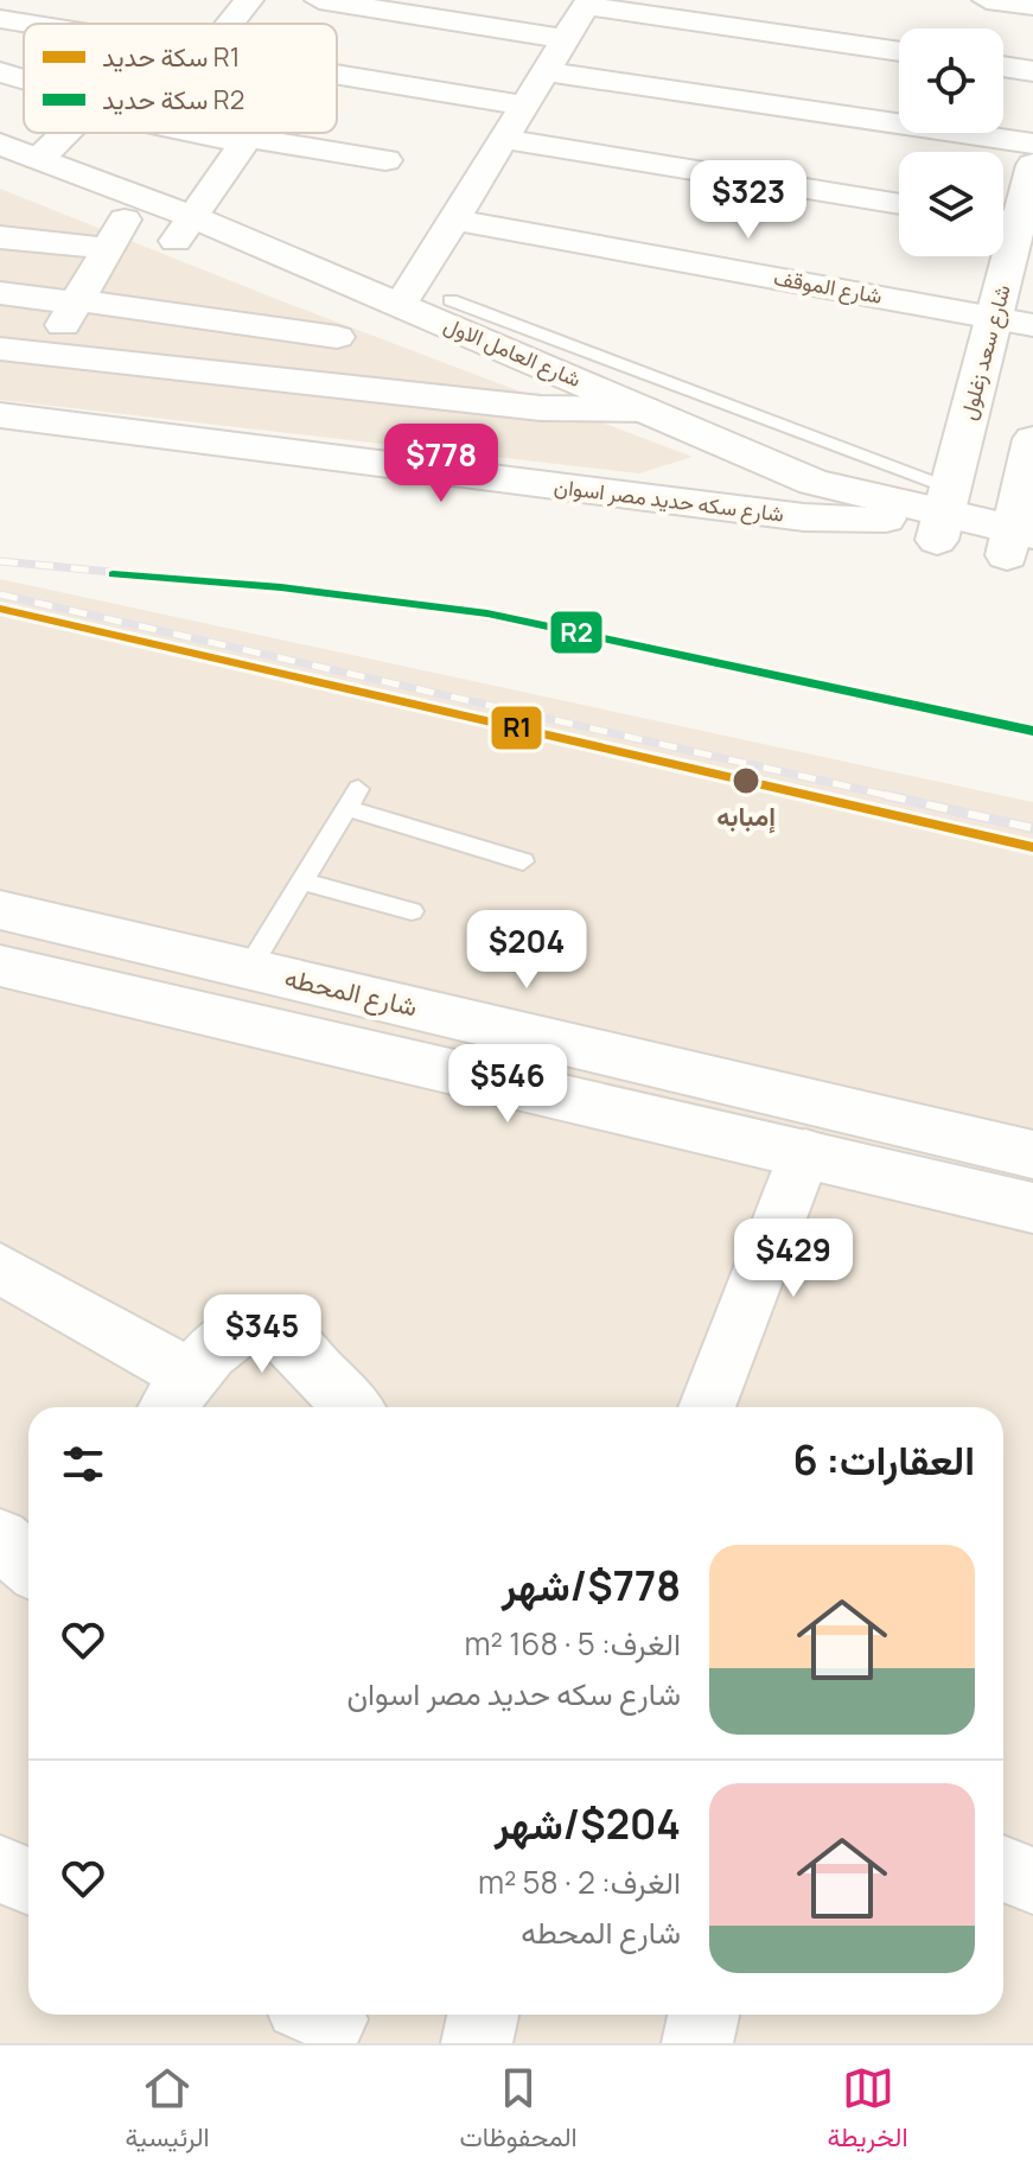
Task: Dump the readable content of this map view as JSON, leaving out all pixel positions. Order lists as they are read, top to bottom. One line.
{"streets":{"main road":["شارع العامل الاول","شارع سعد زغلول","شارع المحطه"],"street":["شارع الموقف","شارع سكه حديد مصر اسوان"]},"crossings":[["شارع الموقف","شارع سعد زغلول"],["شارع العامل الاول","شارع سعد زغلول"],["شارع العامل الاول","شارع سكه حديد مصر اسوان"]],"places":["إمبابه"],"lines":["rail line R2","rail line R1"],"legend":["سكة حديد R1","سكة حديد R2"],"page":{"price":["$323","$778","$204","$546","$429","$345"],"heading":"العقارات: 6","list":[{"name":"$778/شهر","note":"الغرف: 5 · 168 m² · شارع سكه حديد مصر اسوان"},{"name":"$204/شهر","note":"الغرف: 2 · 58 m² · شارع المحطه"}],"tabs":["الخريطة","المحفوظات","الرئيسية"]}}
